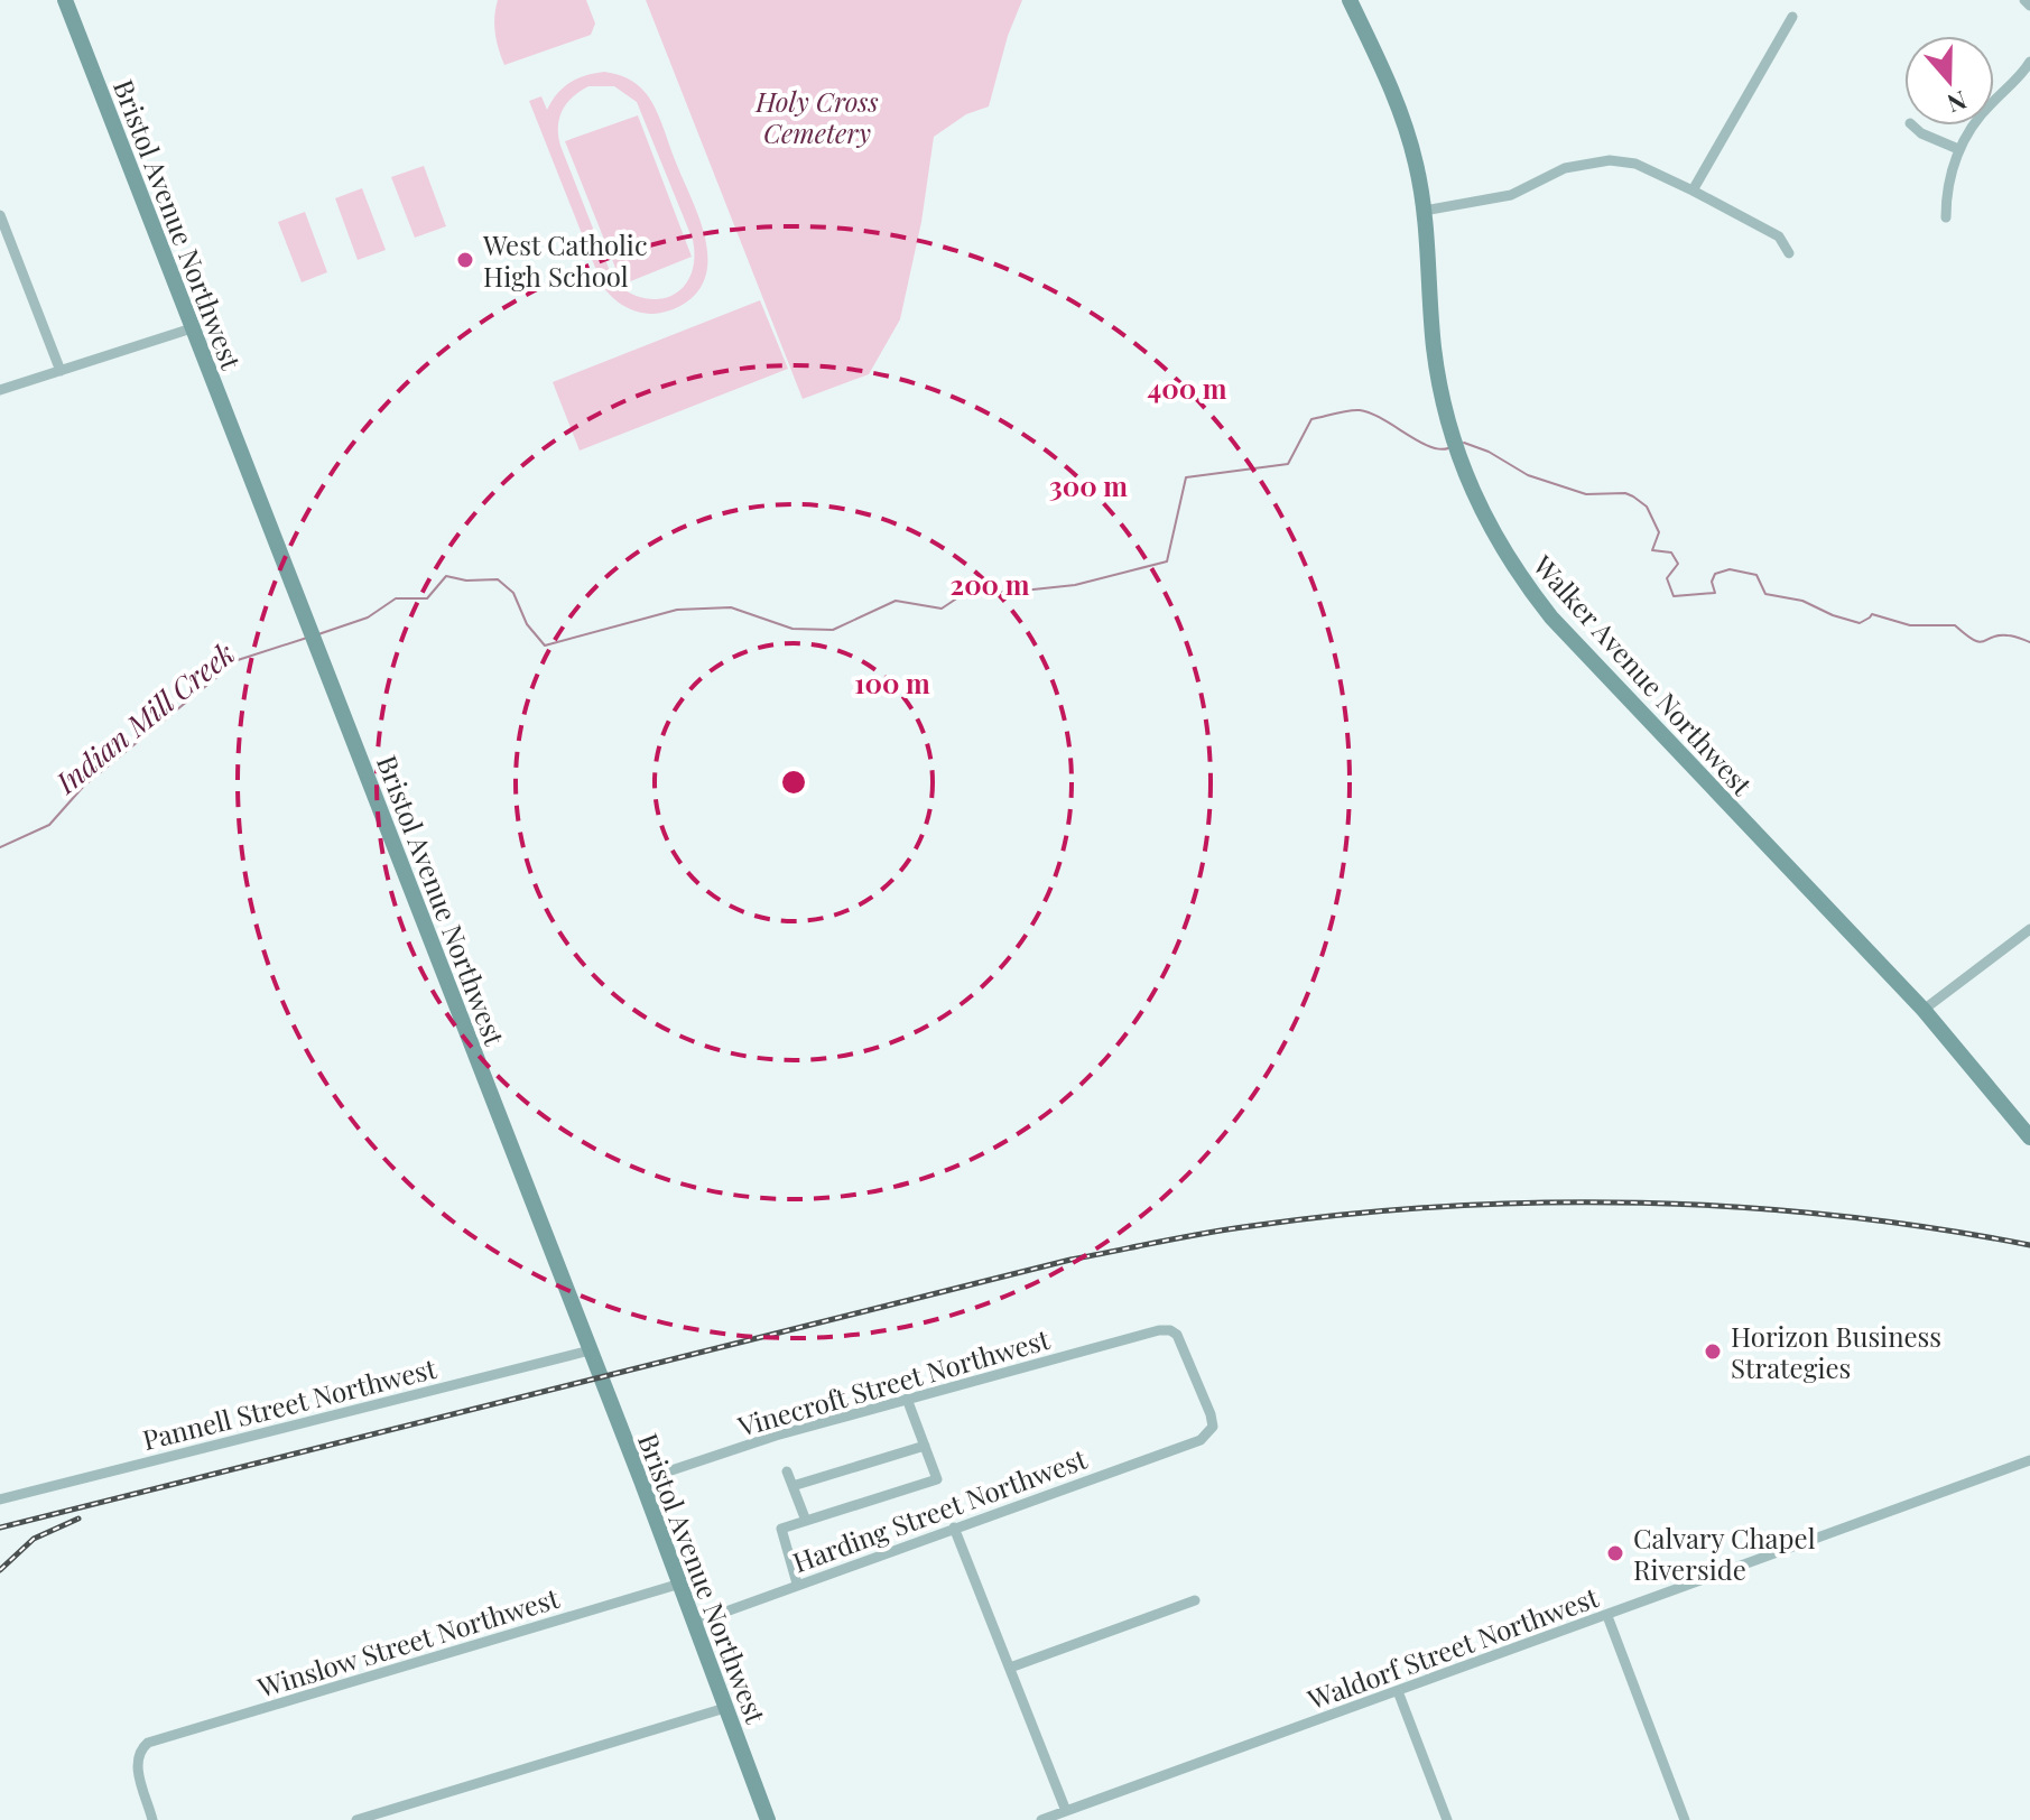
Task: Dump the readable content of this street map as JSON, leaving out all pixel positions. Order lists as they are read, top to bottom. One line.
{"streets":{"street":["Bristol Avenue Northwest","Walker Avenue Northwest","Vinecroft Street Northwest","Pannell Street Northwest","Harding Street Northwest","Winslow Street Northwest","Waldorf Street Northwest"]},"crossings":[["Bristol Avenue Northwest","Vinecroft Street Northwest"],["Bristol Avenue Northwest","Pannell Street Northwest"],["Bristol Avenue Northwest","Harding Street Northwest"],["Bristol Avenue Northwest","Winslow Street Northwest"],["Vinecroft Street Northwest","Harding Street Northwest"]],"water":["Indian Mill Creek"],"parks":["Holy Cross Cemetery"],"places":["West Catholic High School","Horizon Business Strategies","Calvary Chapel Riverside"],"north":"bottom","rings":["400 m","300 m","200 m","100 m"]}
